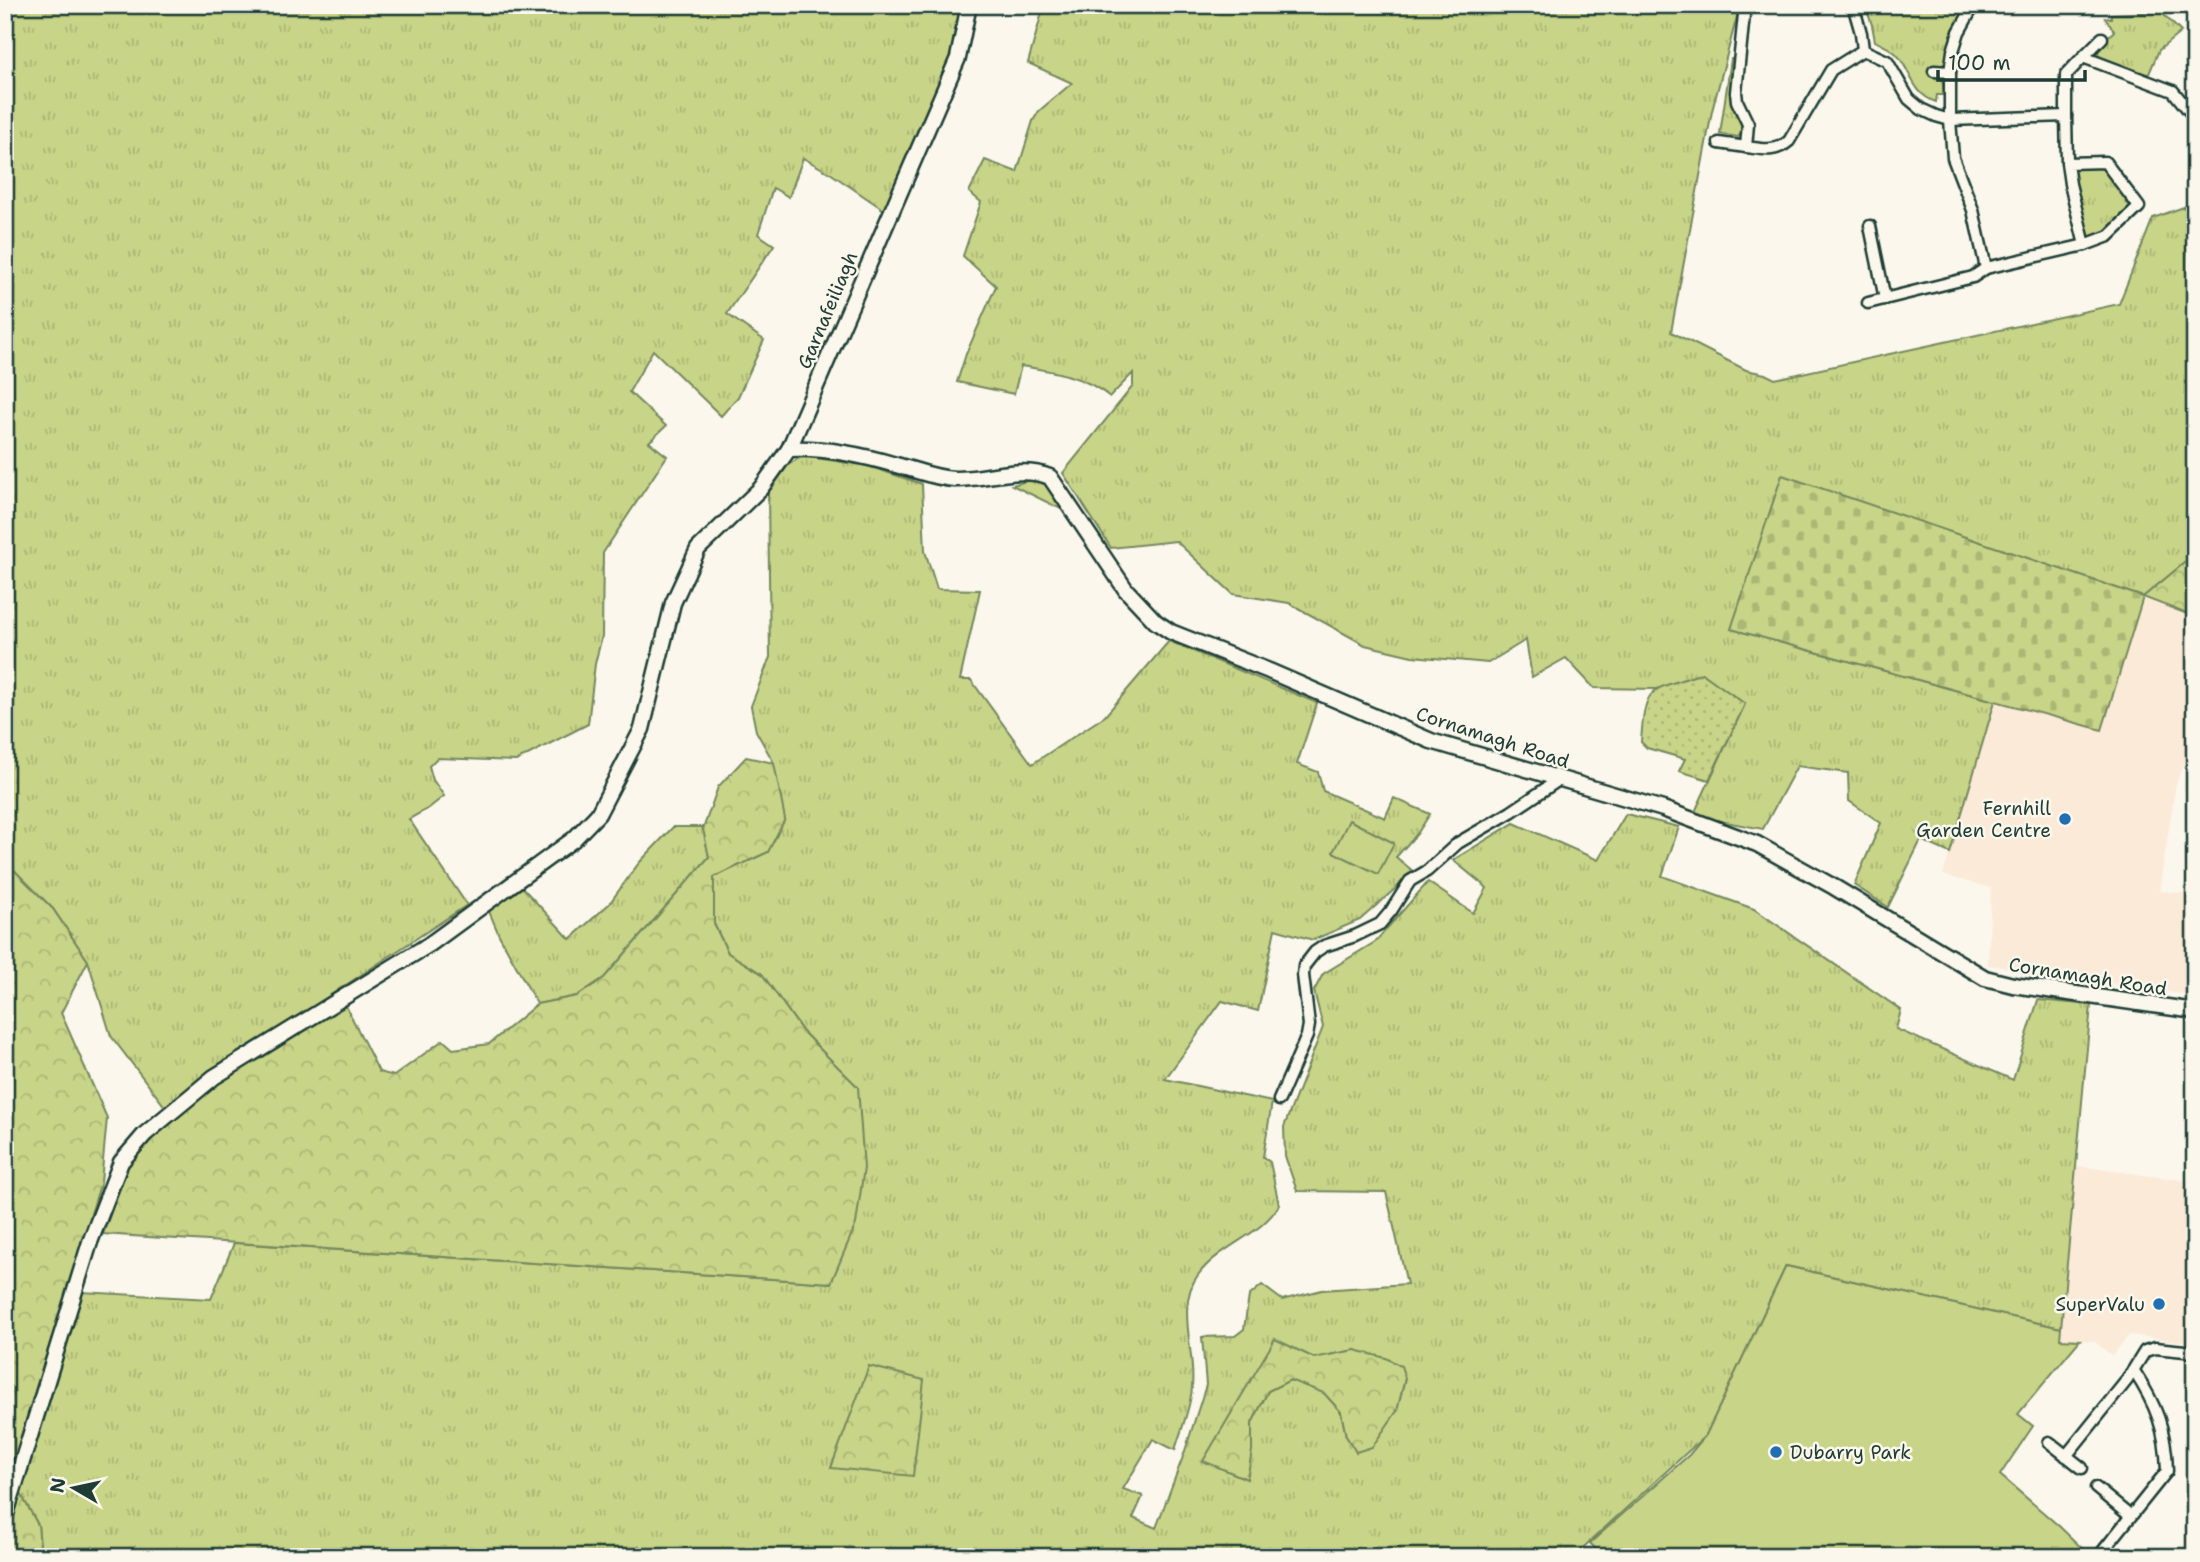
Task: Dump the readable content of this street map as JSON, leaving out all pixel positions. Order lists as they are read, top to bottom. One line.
{"streets":{"street":["Garnafeiliagh","Cornamagh Road"]},"crossings":[["Garnafeiliagh","Cornamagh Road"]],"places":["Fernhill Garden Centre","SuperValu","Dubarry Park"],"scale_bar":"100 m","north":"left"}
